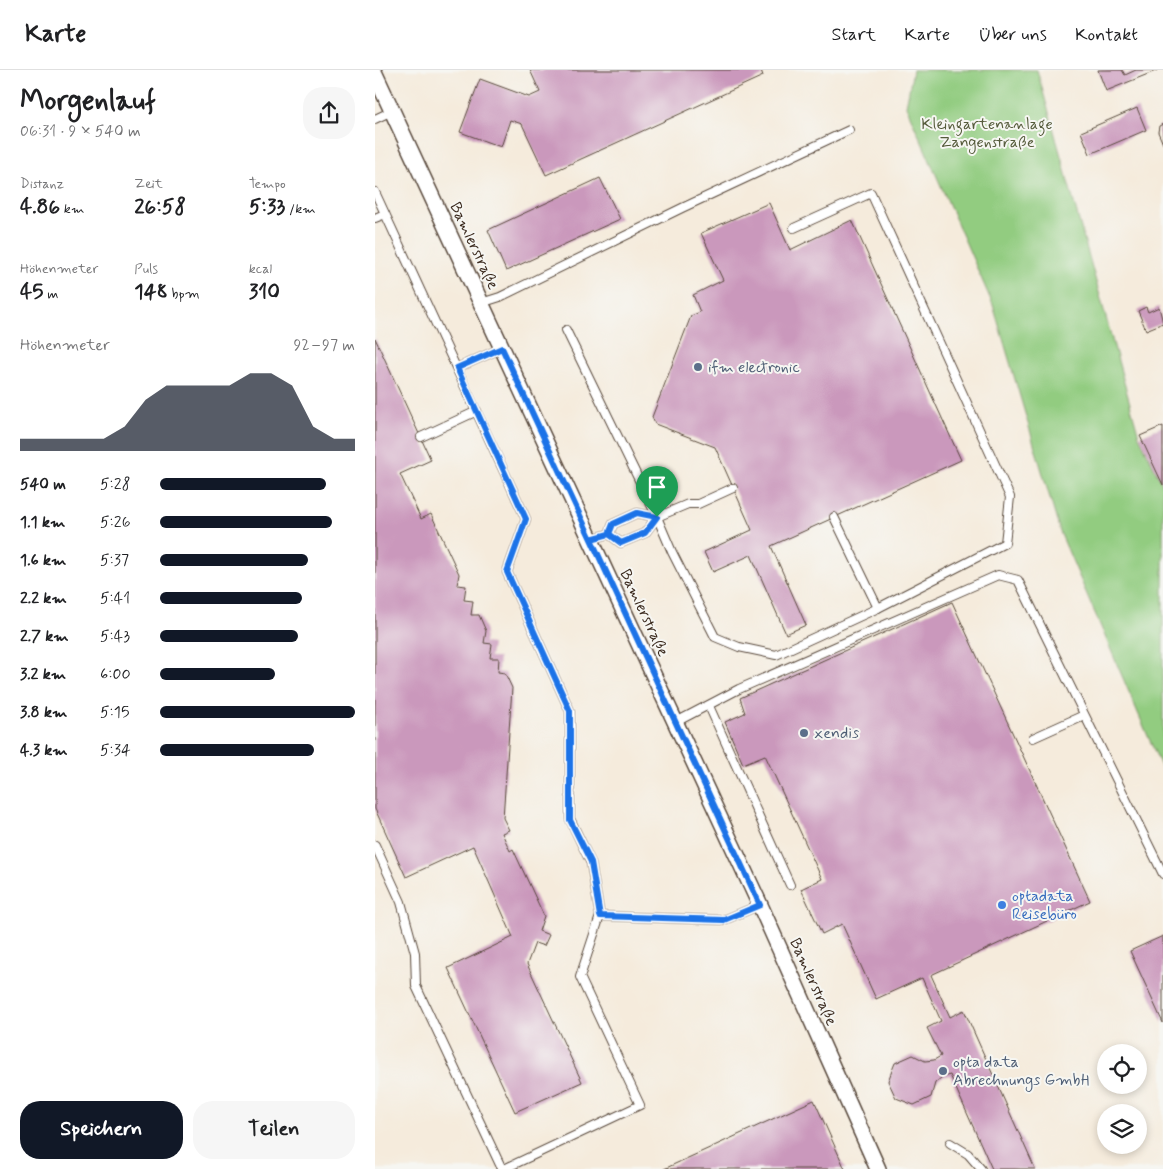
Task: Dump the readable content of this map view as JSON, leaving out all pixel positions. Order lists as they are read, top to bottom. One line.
{"streets":{"street":["Bamlerstraße"]},"parks":["Kleingartenanlage Zangenstraße"],"places":["ifm electronic","xendis","optadata Reisebüro","opta data Abrechnungs GmbH"],"page":{"header":"Karte","nav":["Start","Karte","Über uns","Kontakt"],"heading":["Morgenlauf","06:31 · 9 × 540 m"],"stats":[["Distanz","4.86 km"],["Zeit","26:58"],["Tempo","5:33 /km"],["Höhenmeter","45 m"],["Puls","148 bpm"],["kcal","310"]],"chart":["Höhenmeter","92–97 m"],"list":[{"name":"540 m","note":"5:28"},{"name":"1.1 km","note":"5:26"},{"name":"1.6 km","note":"5:37"},{"name":"2.2 km","note":"5:41"},{"name":"2.7 km","note":"5:43"},{"name":"3.2 km","note":"6:00"},{"name":"3.8 km","note":"5:15"},{"name":"4.3 km","note":"5:34"}],"buttons":["Speichern","Teilen"]}}
